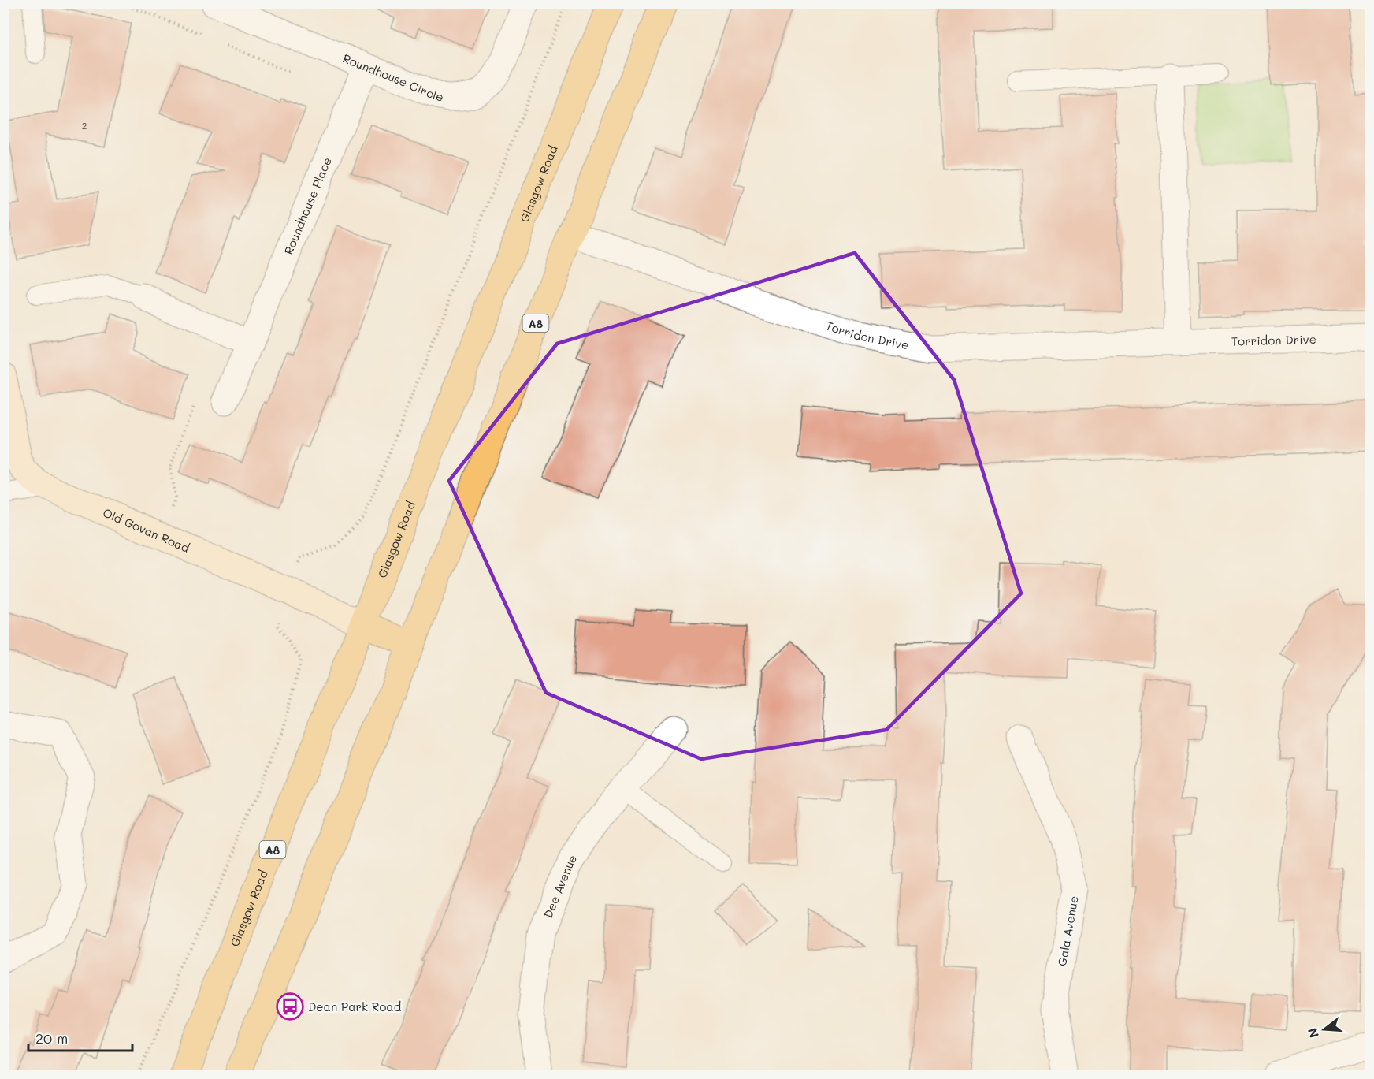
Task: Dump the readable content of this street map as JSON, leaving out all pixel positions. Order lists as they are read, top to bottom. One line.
{"streets":{"main road":["Glasgow Road","A8"],"street":["Roundhouse Circle","Roundhouse Place","Torridon Drive","Old Govan Road","Dee Avenue","Gala Avenue"]},"crossings":[["Roundhouse Circle","Roundhouse Place"],["Glasgow Road","Old Govan Road"],["A8","Torridon Drive"]],"places":{"bus stop":["Dean Park Road"]},"house_numbers":["2"],"scale_bar":"20 m","north":"left"}
